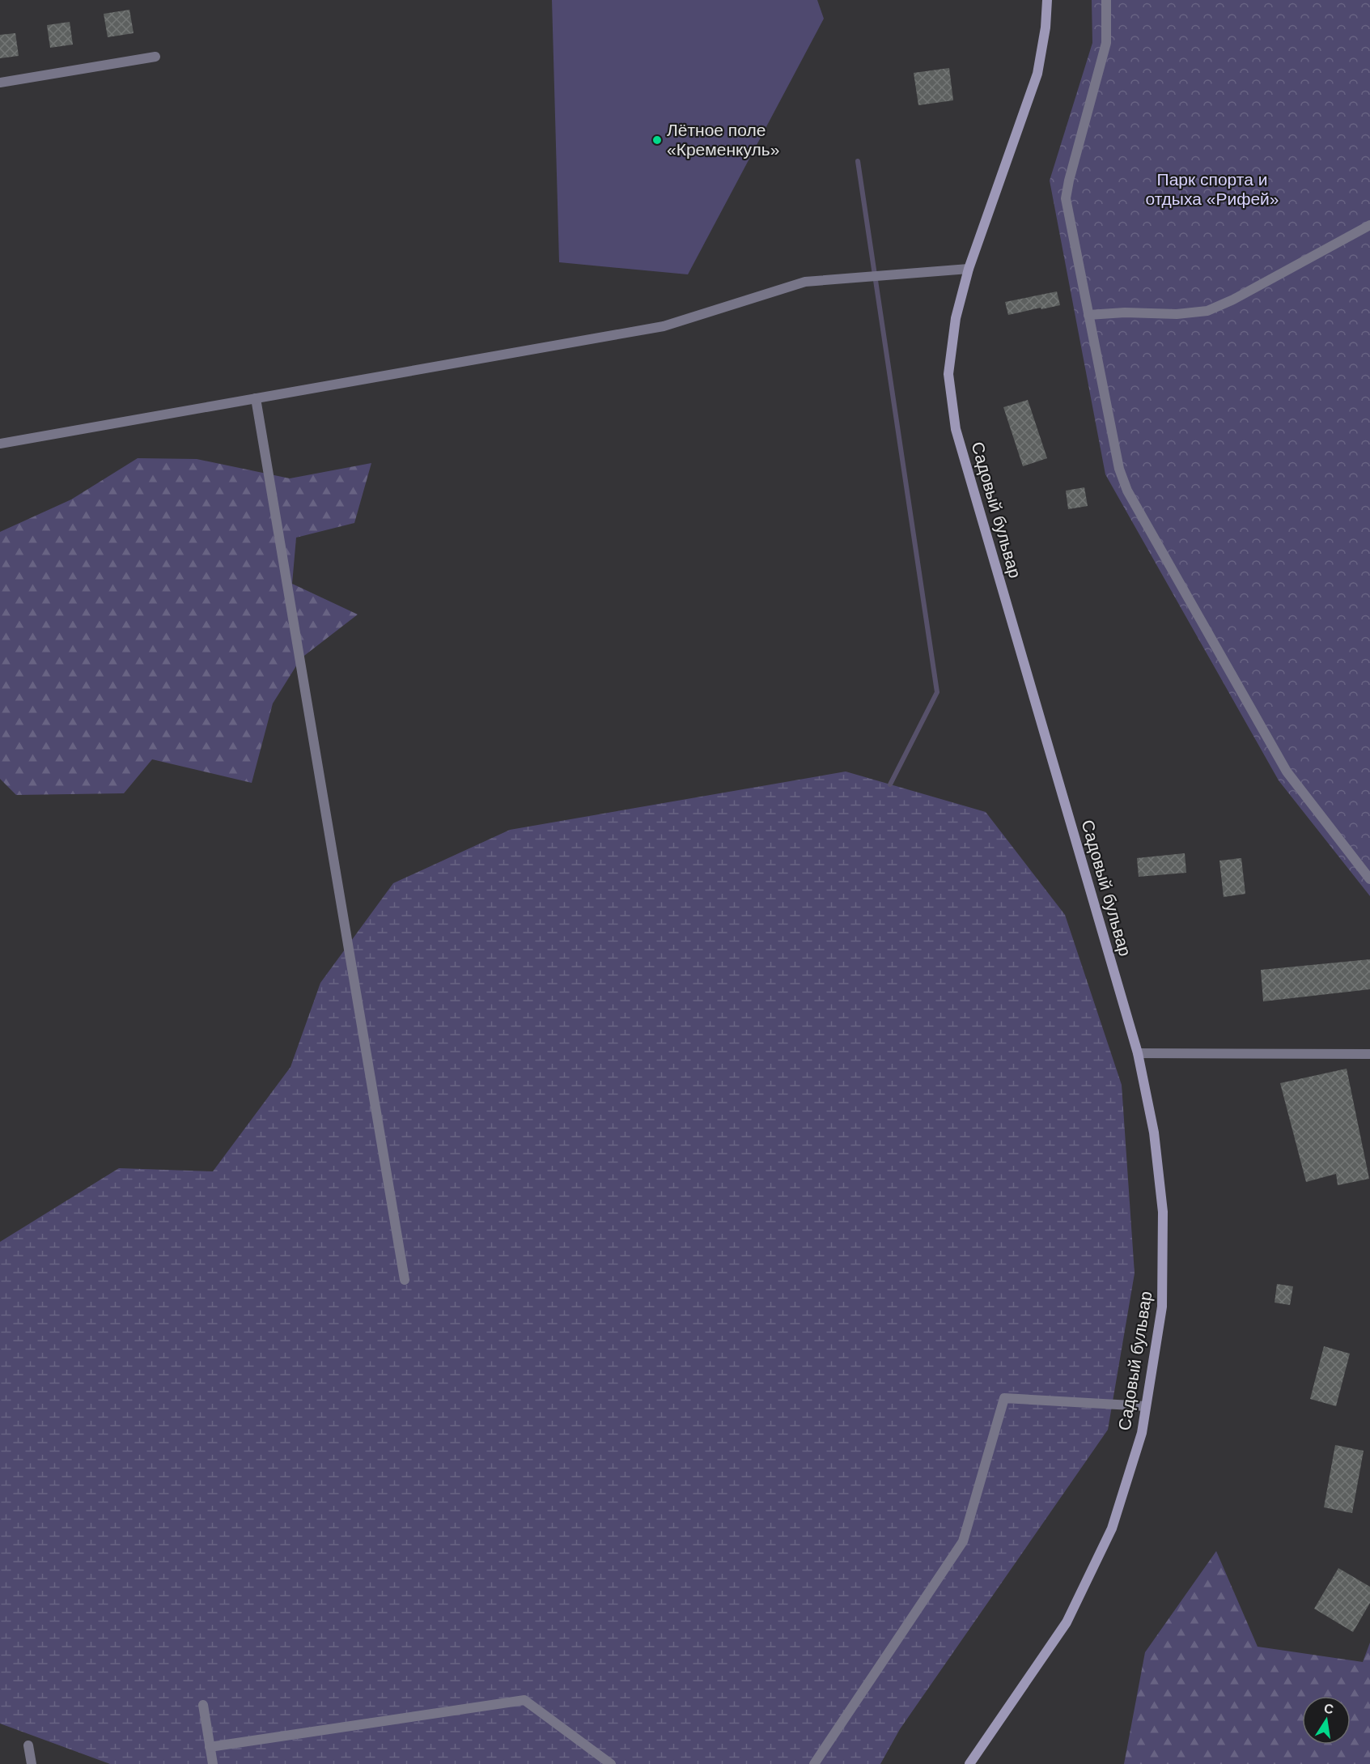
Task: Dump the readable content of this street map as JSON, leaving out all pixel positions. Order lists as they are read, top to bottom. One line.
{"streets":{"street":["Садовый бульвар"]},"parks":["Парк спорта и отдыха «Рифей»"],"places":["Лётное поле «Кременкуль»"],"north":"top"}
